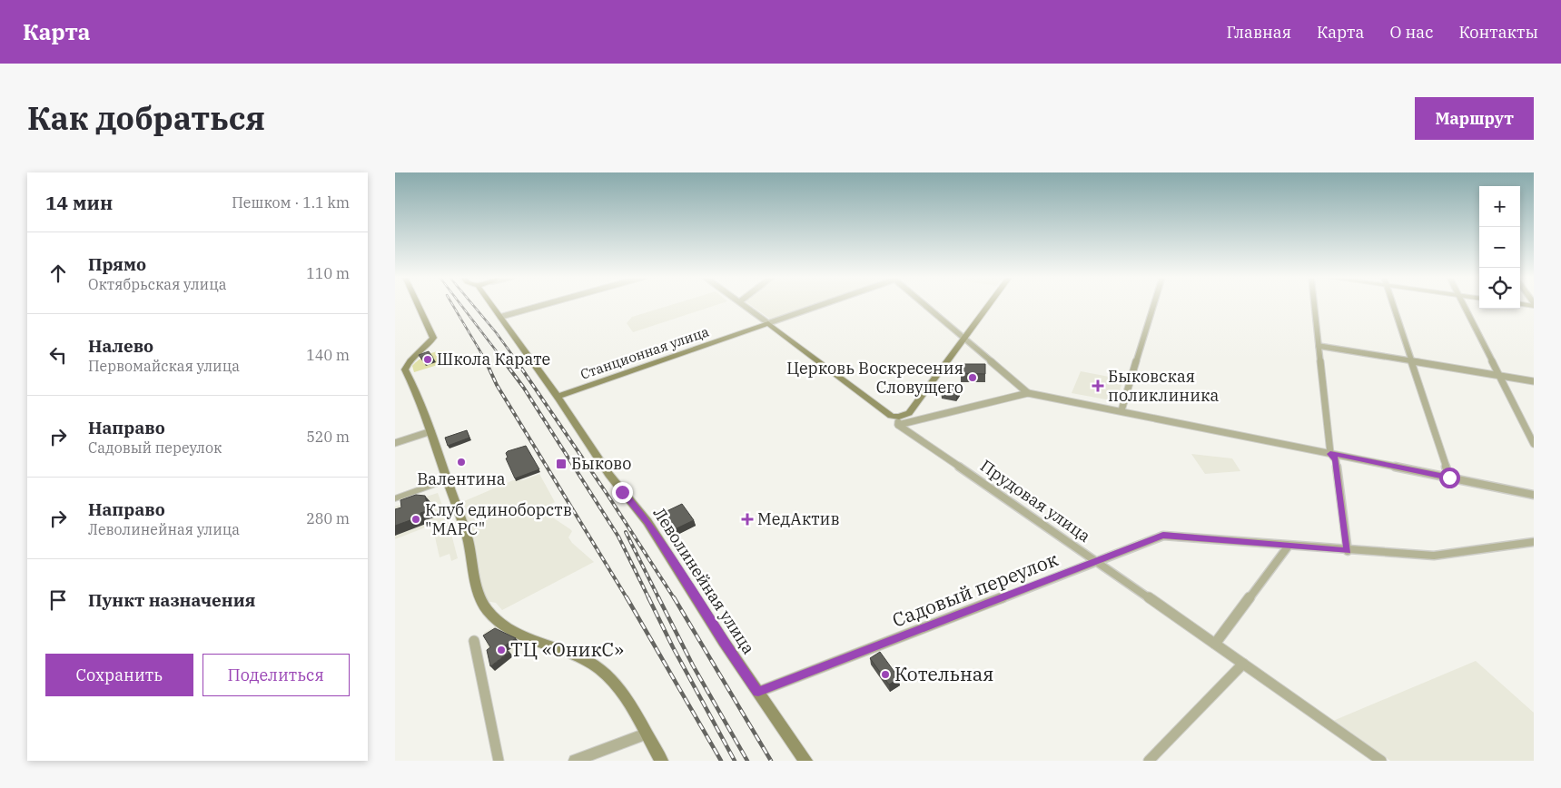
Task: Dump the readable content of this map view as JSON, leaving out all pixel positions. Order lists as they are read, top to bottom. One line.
{"streets":{"main road":["Станционная улица","Прудовая улица","Леволинейная улица"],"street":["Садовый переулок"]},"crossings":[["Станционная улица","Прудовая улица"],["Станционная улица","Леволинейная улица"],["Прудовая улица","Садовый переулок"],["Леволинейная улица","Садовый переулок"]],"places":{"other":["Школа Карате","Церковь Воскресения Словущего","Валентина","Клуб единоборств \"МАРС\"","ТЦ «ОникС»","Котельная"],"health":["Быковская поликлиника","МедАктив"],"transit":["Быково"]},"page":{"header":"Карта","nav":["Главная","Карта","О нас","Контакты"],"title":"Как добраться","buttons":["Маршрут",["Сохранить","Поделиться"]],"heading":["14 мин","Пешком · 1.1 km"],"map_buttons":["+","−"],"list":[["Прямо","Октябрьская улица","110 m"],["Налево","Первомайская улица","140 m"],["Направо","Садовый переулок","520 m"],["Направо","Леволинейная улица","280 m"],"Пункт назначения"]}}
